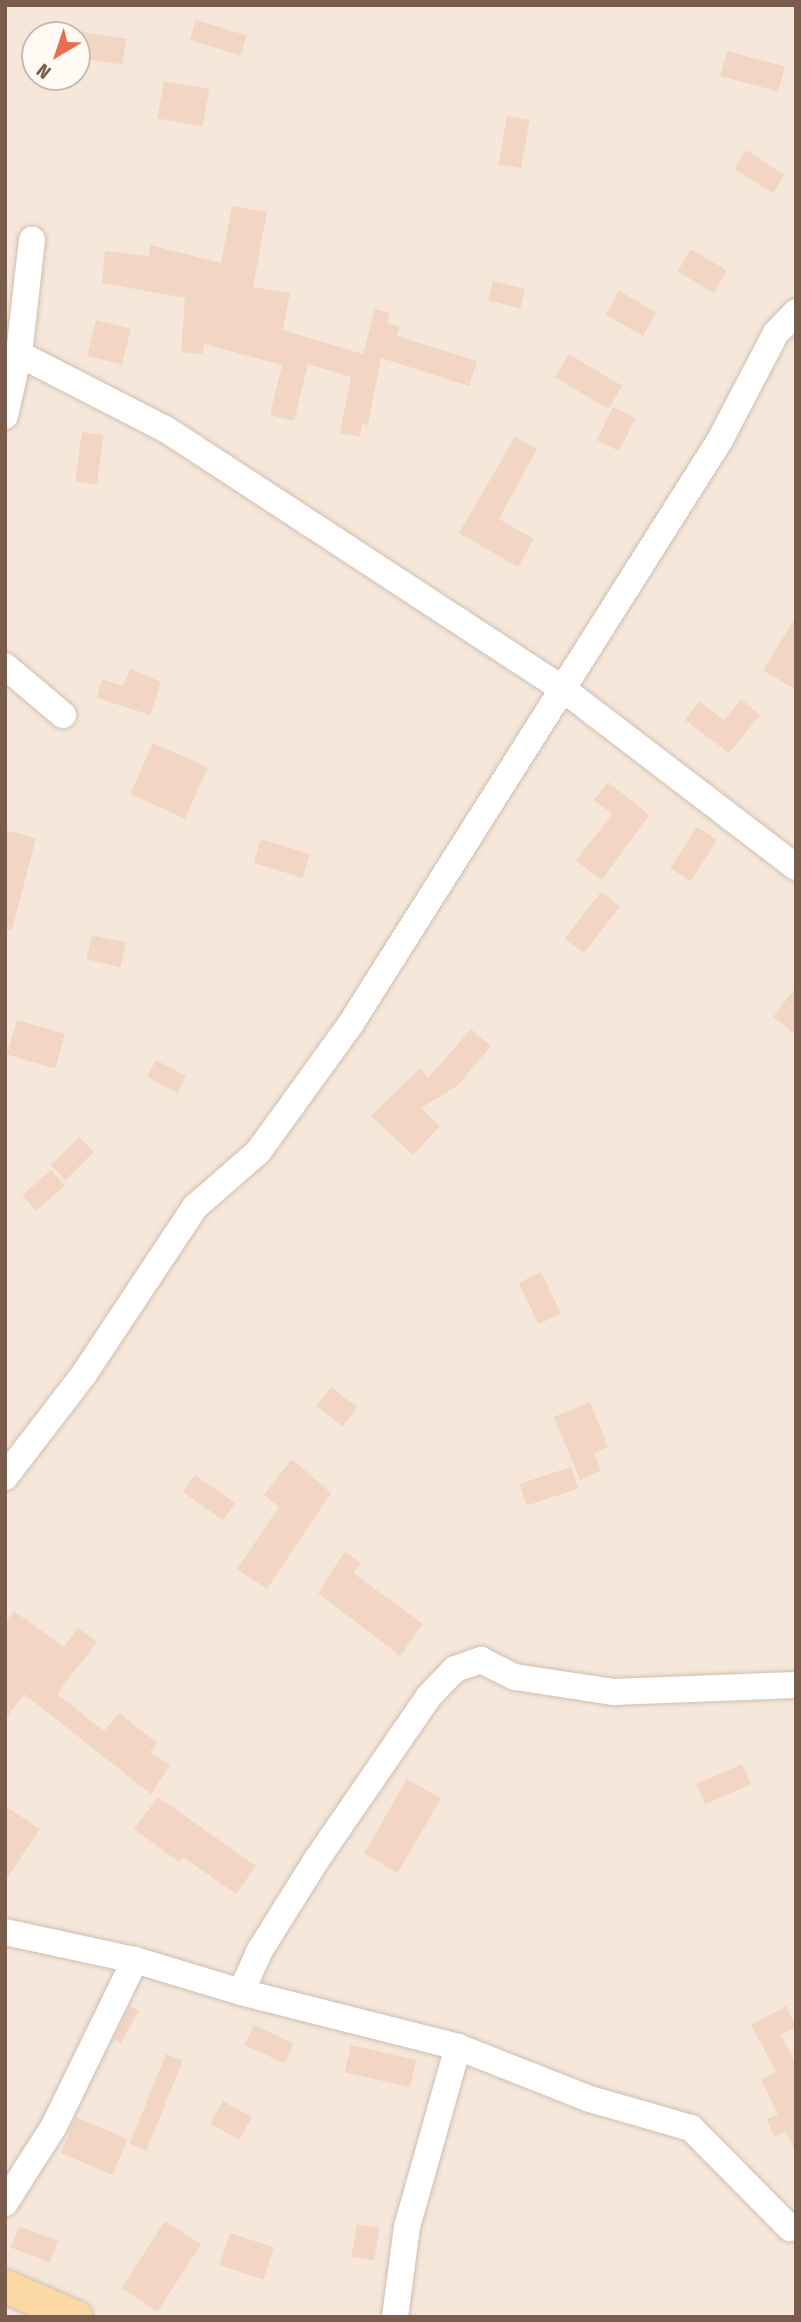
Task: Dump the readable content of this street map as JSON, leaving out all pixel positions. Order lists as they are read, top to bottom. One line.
{"north":"bottom left"}
